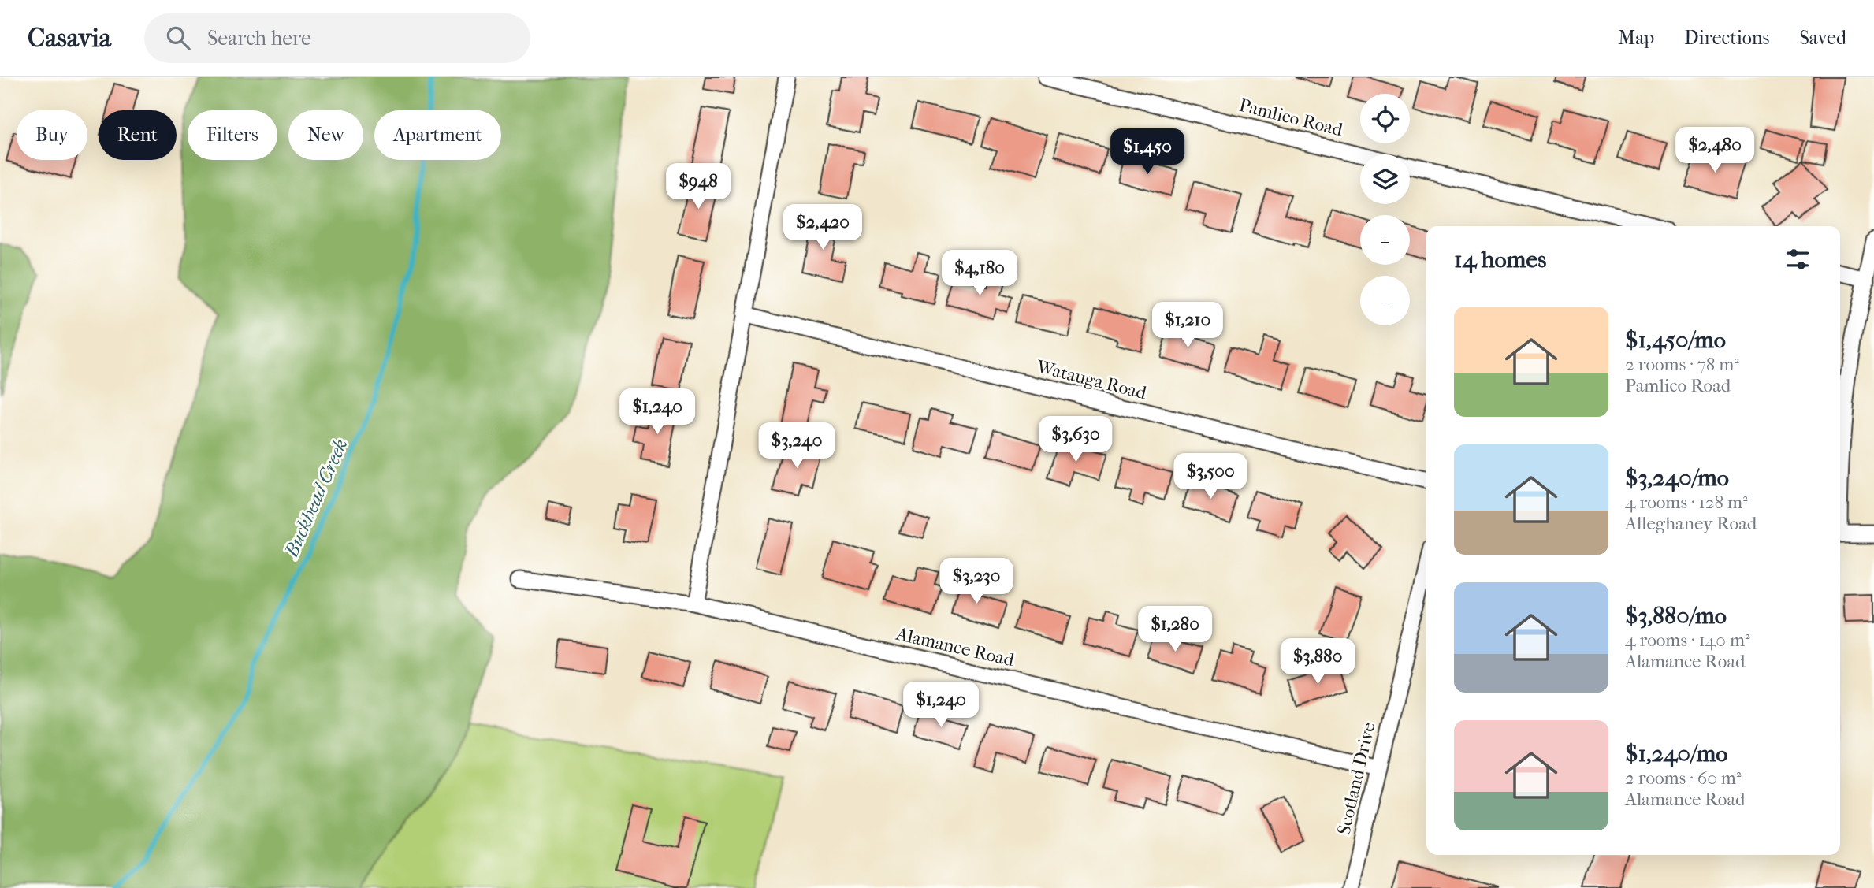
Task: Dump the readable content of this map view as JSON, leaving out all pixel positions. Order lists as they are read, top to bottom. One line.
{"streets":{"street":["Pamlico Road","Watauga Road","Alamance Road","Scotland Drive"]},"crossings":[["Alamance Road","Scotland Drive"]],"water":["Buckhead Creek"],"page":{"header":"Casavia","search":"Search here","nav":["Map","Directions","Saved"],"map_buttons":["+","−"],"chip":["Buy","Rent","Filters","New","Apartment"],"price":["$2,480","$1,450","$948","$2,420","$4,180","$1,210","$1,240","$3,630","$3,240","$3,500","$3,230","$1,280","$3,880","$1,240"],"heading":"14 homes","list":[{"name":"$1,450/mo","note":"2 rooms · 78 m² · Pamlico Road"},{"name":"$3,240/mo","note":"4 rooms · 128 m² · Alleghaney Road"},{"name":"$3,880/mo","note":"4 rooms · 140 m² · Alamance Road"},{"name":"$1,240/mo","note":"2 rooms · 60 m² · Alamance Road"}]}}
